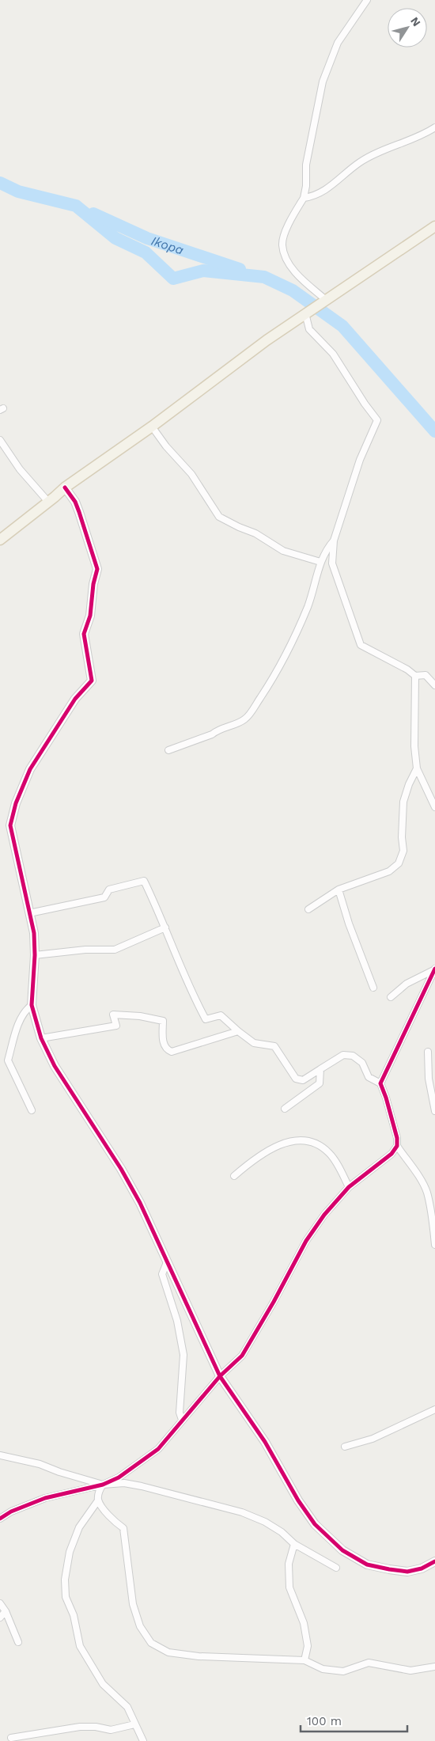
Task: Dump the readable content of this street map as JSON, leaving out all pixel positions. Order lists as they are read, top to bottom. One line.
{"water":["Ikopa"],"scale_bar":"100 m","north":"top right"}
